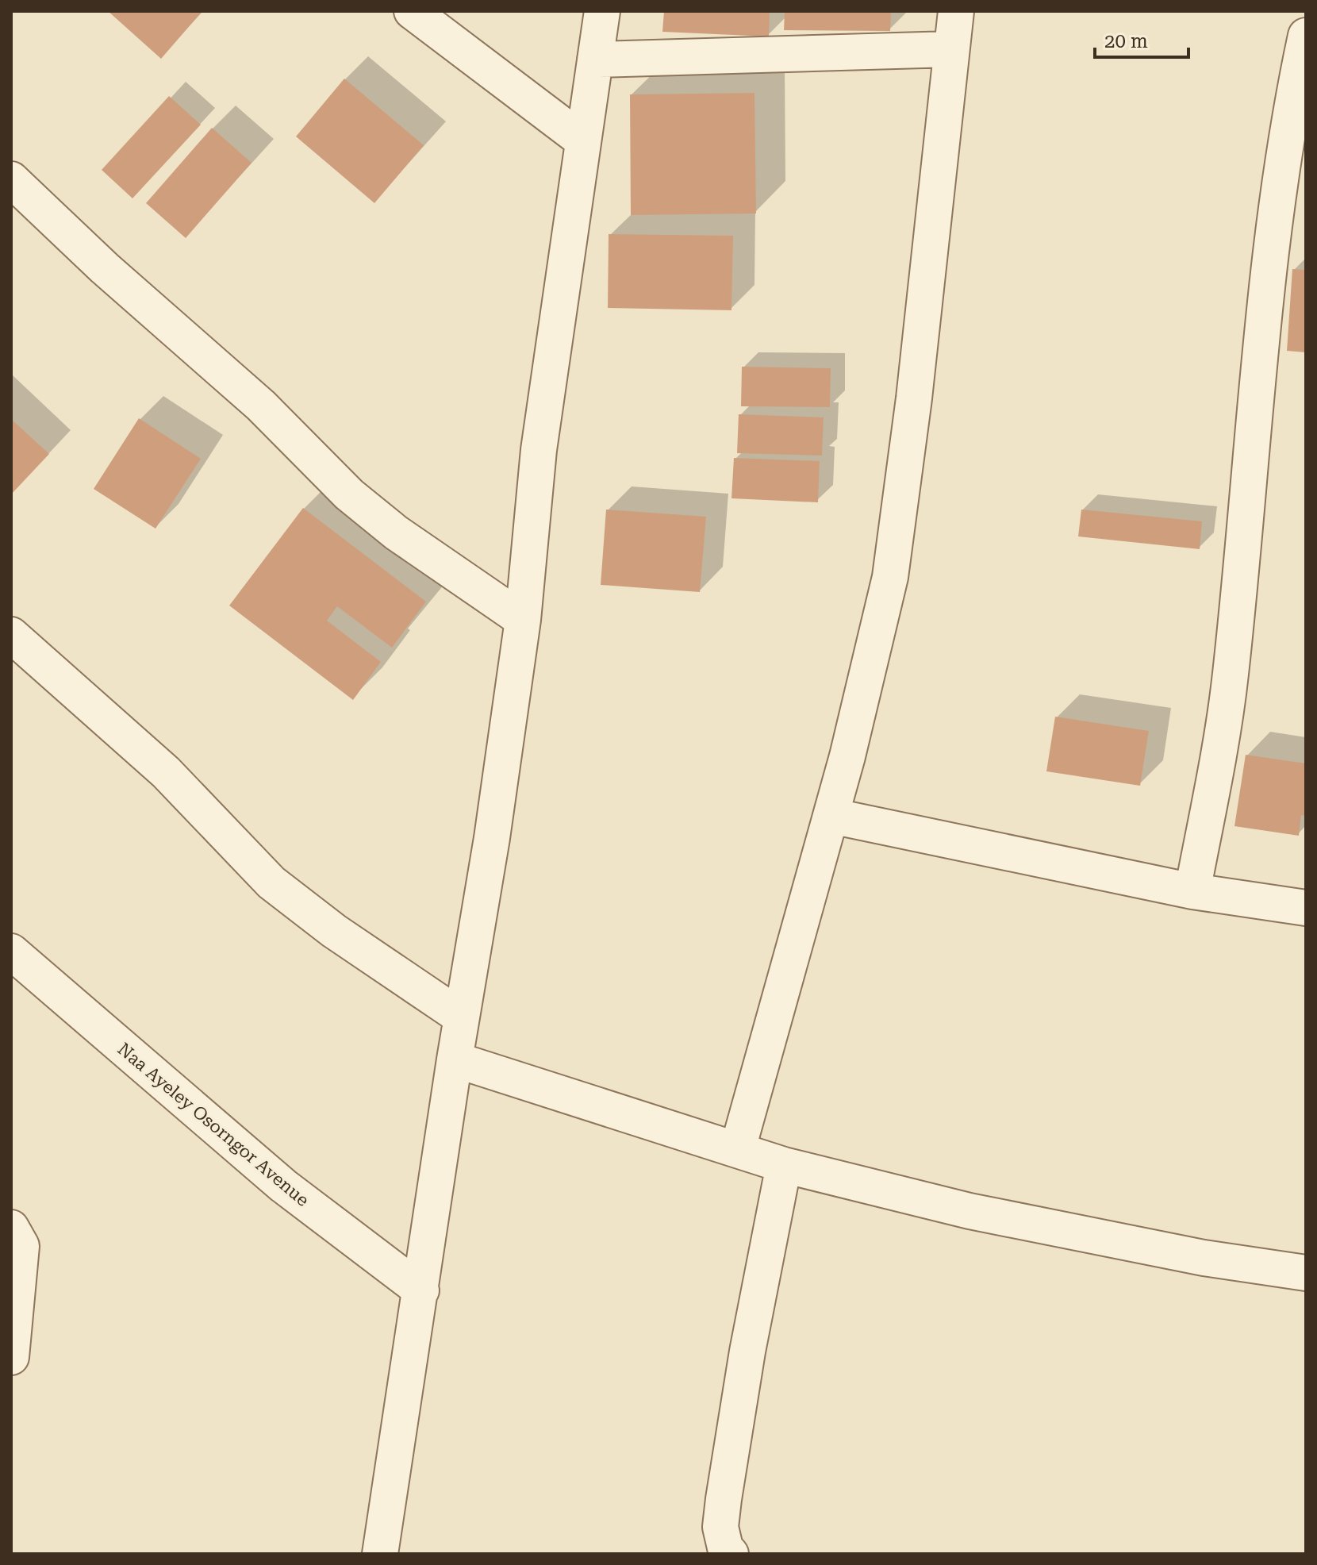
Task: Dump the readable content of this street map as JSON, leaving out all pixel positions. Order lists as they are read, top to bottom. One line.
{"streets":{"street":["Naa Ayeley Osorngor Avenue"]},"scale_bar":"20 m"}
